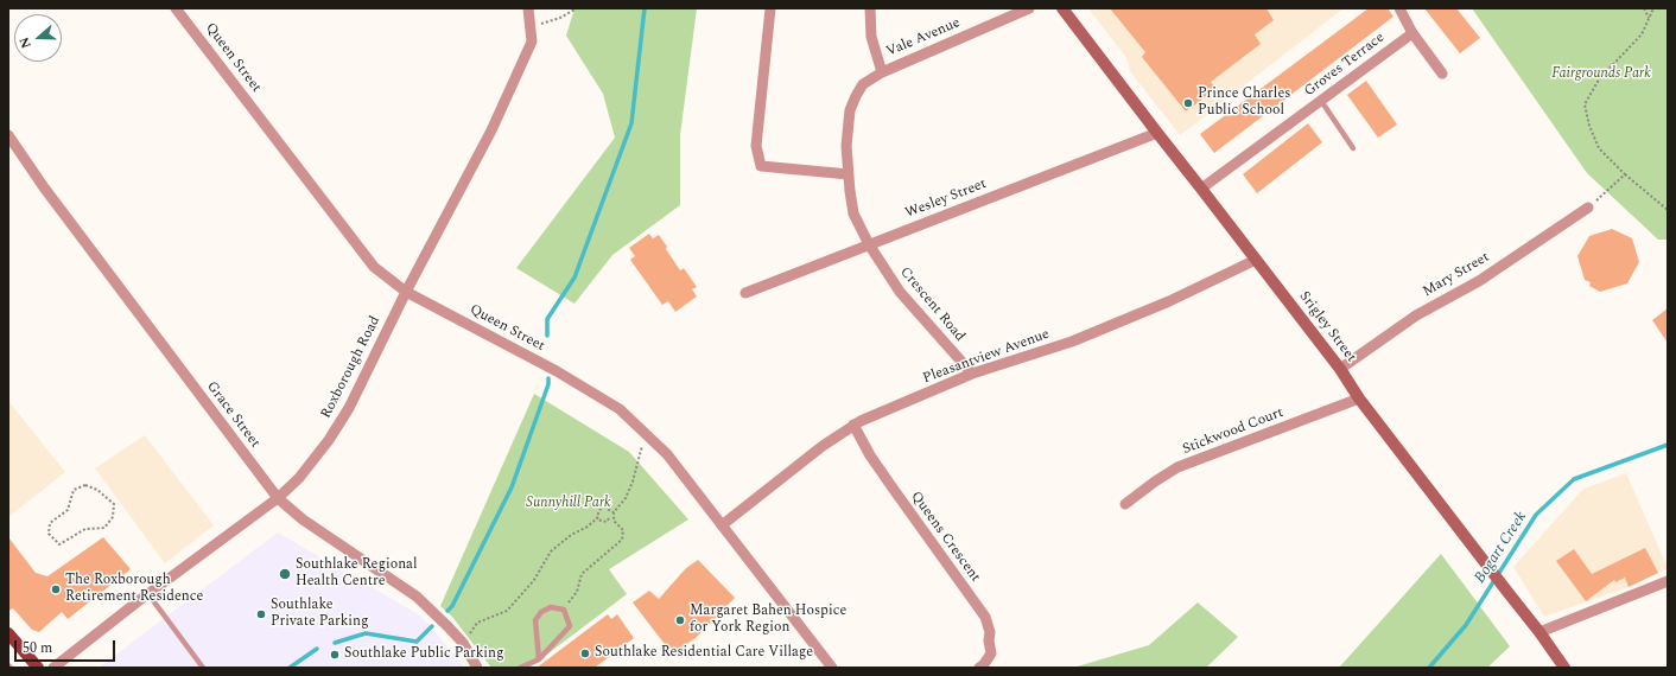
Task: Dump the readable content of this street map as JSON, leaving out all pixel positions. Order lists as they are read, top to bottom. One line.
{"streets":{"street":["Vale Avenue","Queen Street","Groves Terrace","Wesley Street","Mary Street","Crescent Road","Srigley Street","Pleasantview Avenue","Roxborough Road","Grace Street","Stickwood Court","Queens Crescent"]},"crossings":[["Vale Avenue","Crescent Road"],["Queen Street","Pleasantview Avenue"],["Queen Street","Roxborough Road"],["Groves Terrace","Srigley Street"],["Wesley Street","Crescent Road"],["Wesley Street","Srigley Street"],["Mary Street","Srigley Street"],["Crescent Road","Pleasantview Avenue"],["Srigley Street","Pleasantview Avenue"],["Srigley Street","Stickwood Court"],["Pleasantview Avenue","Queens Crescent"],["Roxborough Road","Grace Street"]],"water":["Bogart Creek"],"parks":["Fairgrounds Park","Sunnyhill Park"],"places":["Prince Charles Public School","Southlake Regional Health Centre","The Roxborough Retirement Residence","Southlake Private Parking","Margaret Bahen Hospice for York Region","Southlake Residential Care Village","Southlake Public Parking"],"scale_bar":"50 m","north":"left"}
